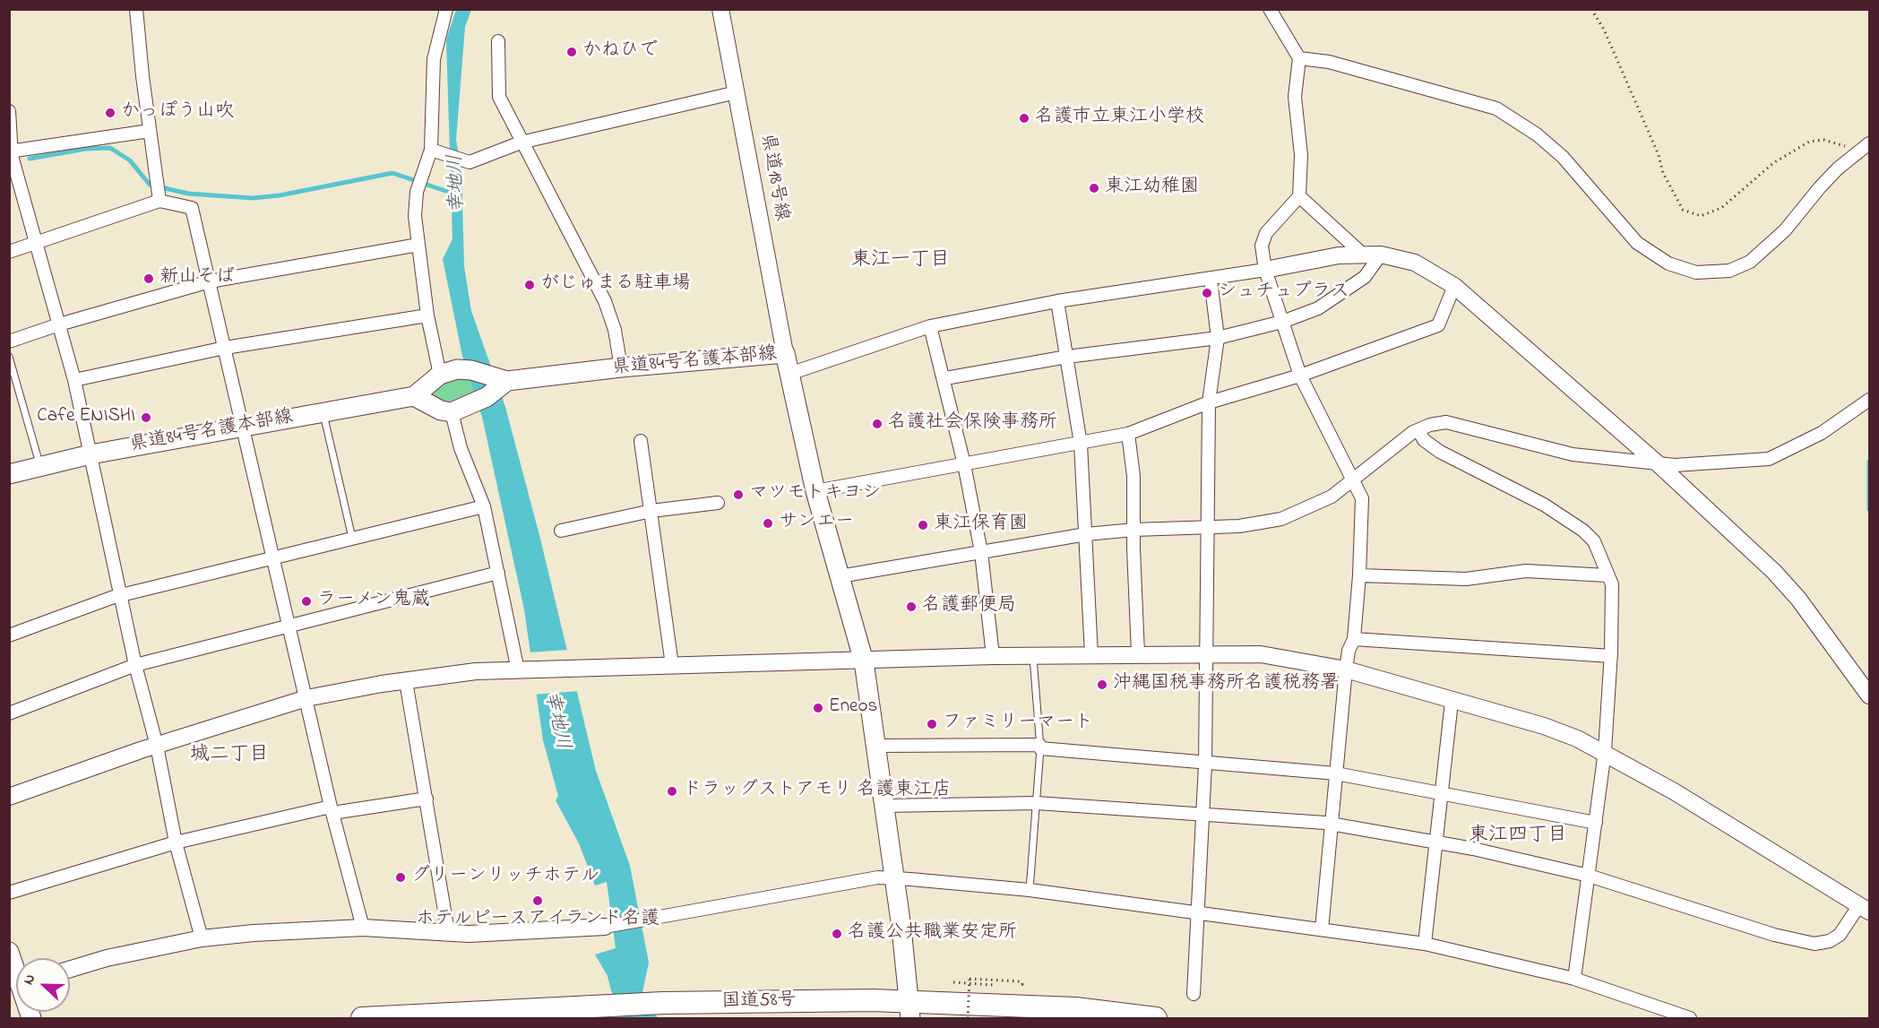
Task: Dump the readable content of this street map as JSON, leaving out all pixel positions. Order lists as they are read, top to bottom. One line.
{"streets":{"highway":["国道58号"],"main road":["県道84号名護本部線"],"street":["県道18号線"]},"crossings":[["県道18号線","県道84号名護本部線"],["県道84号名護本部線","国道58号"]],"districts":["東江一丁目","城二丁目","東江四丁目"],"water":["幸地川"],"places":["かねひで","かっぽう山吹","名護市立東江小学校","東江幼稚園","新山そば","がじゅまる駐車場","シュチュプラス","Cafe ENISHI","名護社会保険事務所","マツモトキヨシ","サンエー","東江保育園","ラーメン鬼蔵","名護郵便局","沖縄国税事務所名護税務署","Eneos","ファミリーマート","ドラッグストアモリ 名護東江店","グリーンリッチホテル","ホテルピースアイランド名護","名護公共職業安定所"],"north":"left"}
